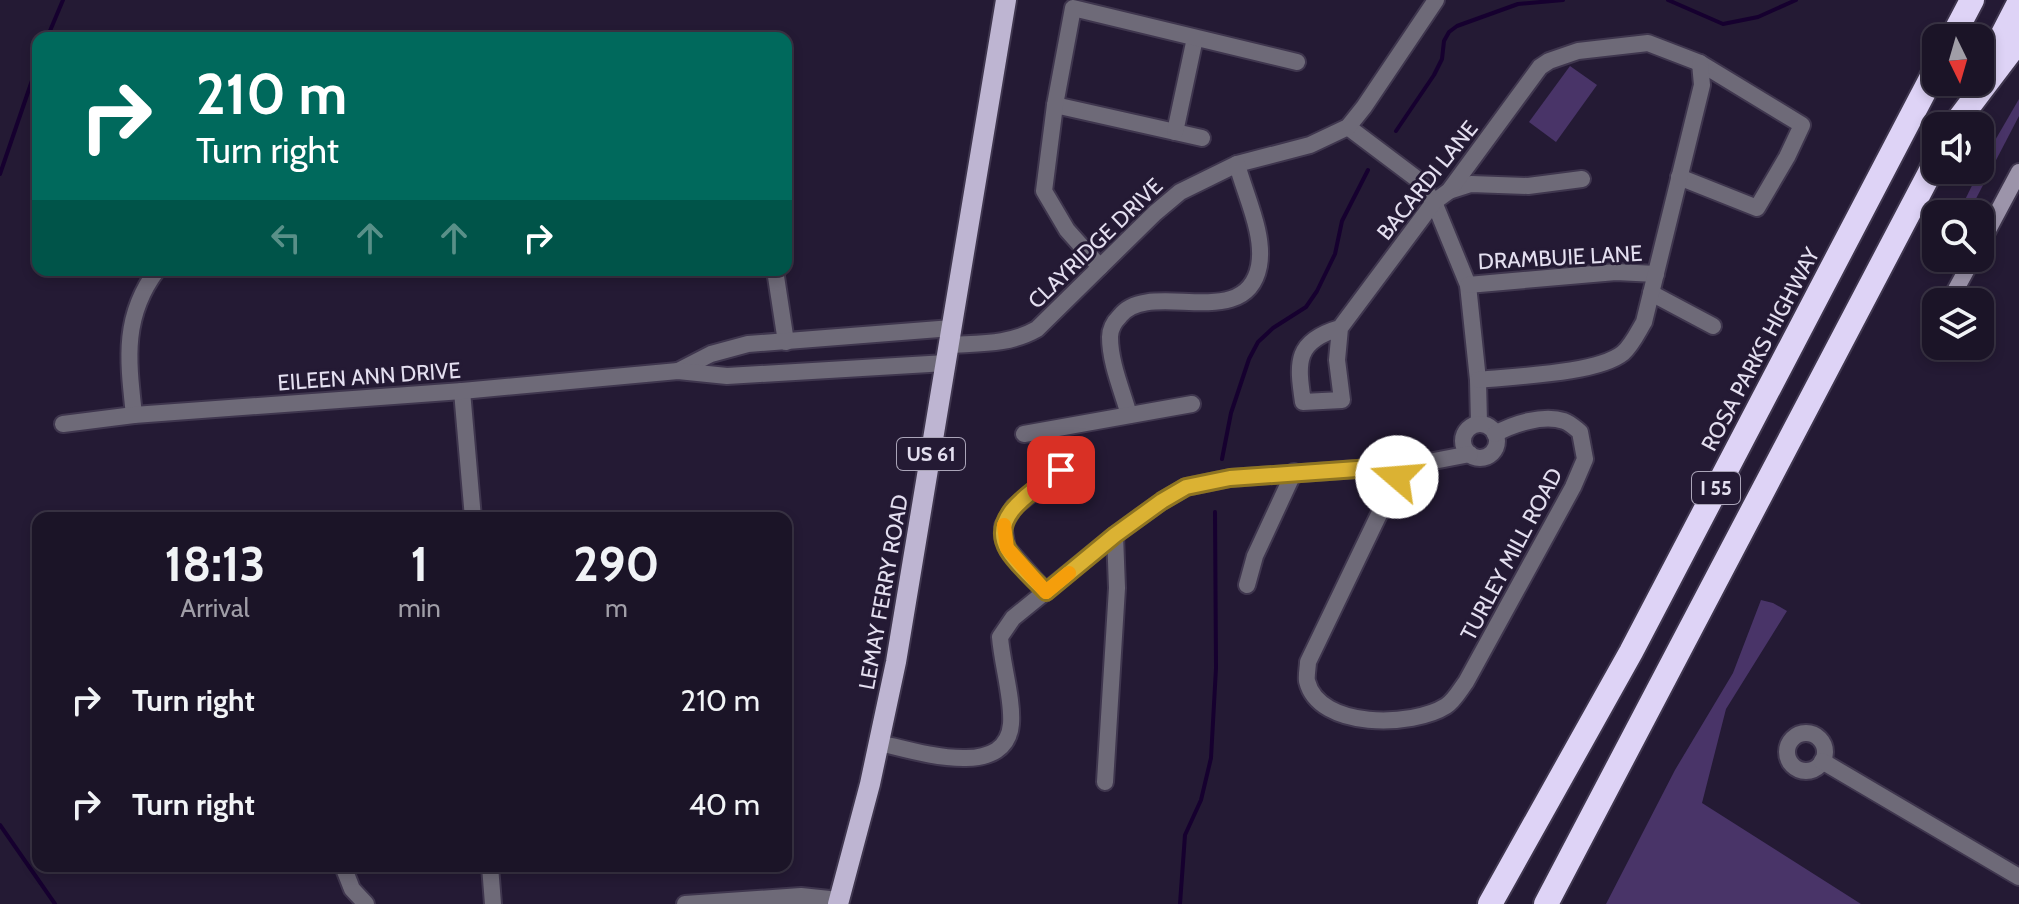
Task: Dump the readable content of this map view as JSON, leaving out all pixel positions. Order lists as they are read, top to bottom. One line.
{"streets":{"highway":["ROSA PARKS HIGHWAY","I 55"],"main road":["US 61","LEMAY FERRY ROAD"],"street":["BACARDI LANE","CLAYRIDGE DRIVE","DRAMBUIE LANE","EILEEN ANN DRIVE","TURLEY MILL ROAD"]},"crossings":[["CLAYRIDGE DRIVE","EILEEN ANN DRIVE"],["CLAYRIDGE DRIVE","LEMAY FERRY ROAD"],["EILEEN ANN DRIVE","LEMAY FERRY ROAD"]],"north":"bottom","page":{"turn":["210 m","Turn right"],"eta":["18:13","Arrival","1","min","290","m"],"list":[{"name":"Turn right","value":"210 m"},{"name":"Turn right","value":"40 m"}]}}
